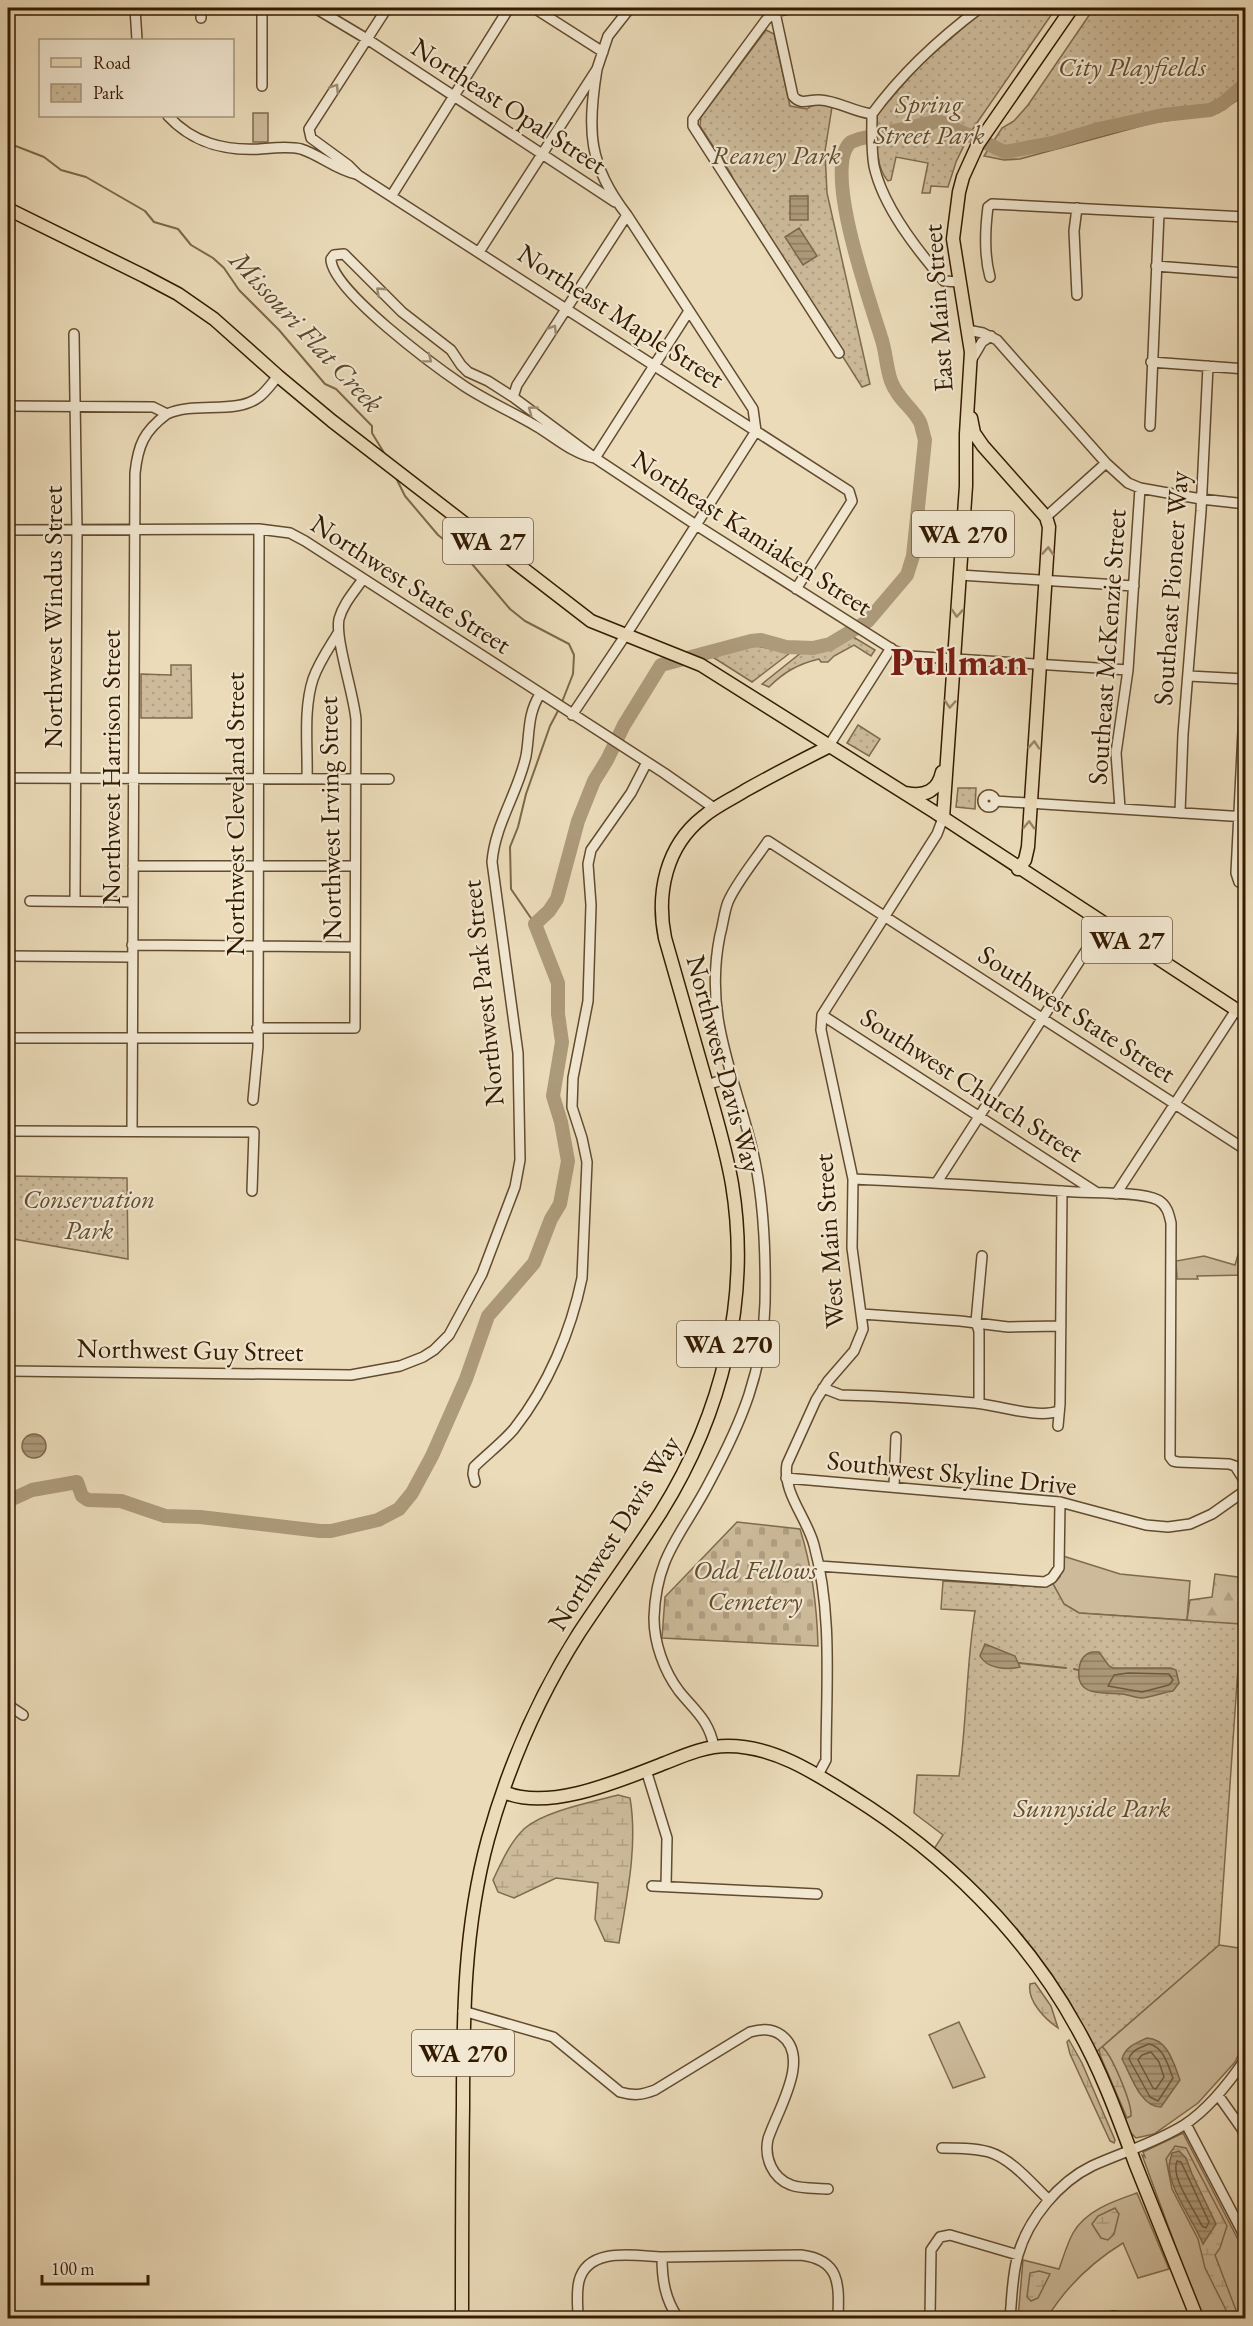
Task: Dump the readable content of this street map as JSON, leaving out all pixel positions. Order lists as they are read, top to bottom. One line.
{"streets":{"main road":["East Main Street","WA 270","WA 27","Northwest Davis Way"],"street":["Northeast Opal Street","Northeast Maple Street","Northeast Kamiaken Street","Northwest State Street","Southeast Pioneer Way","Northwest Windus Street","Southeast McKenzie Street","Northwest Harrison Street","Northwest Cleveland Street","Northwest Irving Street","Northwest Park Street","Southwest State Street","Southwest Church Street","West Main Street","Northwest Guy Street","Southwest Skyline Drive"]},"crossings":[["Northeast Opal Street","Northeast Maple Street"],["East Main Street","Northeast Kamiaken Street"],["East Main Street","WA 270"],["East Main Street","WA 27"],["Northeast Maple Street","Northeast Kamiaken Street"],["Northeast Kamiaken Street","WA 270"],["Northeast Kamiaken Street","Southeast McKenzie Street"],["WA 270","WA 27"],["WA 27","Northwest Davis Way"],["Northwest State Street","Northwest Windus Street"],["Northwest State Street","Northwest Harrison Street"],["Northwest State Street","Northwest Cleveland Street"],["Northwest State Street","Northwest Irving Street"],["Northwest State Street","Northwest Park Street"],["Northwest State Street","Northwest Davis Way"],["Northwest Cleveland Street","Northwest Irving Street"],["Northwest Park Street","Northwest Guy Street"],["Southwest Church Street","West Main Street"],["West Main Street","Southwest Skyline Drive"]],"districts":["Pullman"],"water":["Missouri Flat Creek"],"parks":["City Playfields","Spring Street Park","Reaney Park","Conservation Park","Odd Fellows Cemetery","Sunnyside Park"],"legend":["Road","Park"],"scale_bar":"100 m"}
